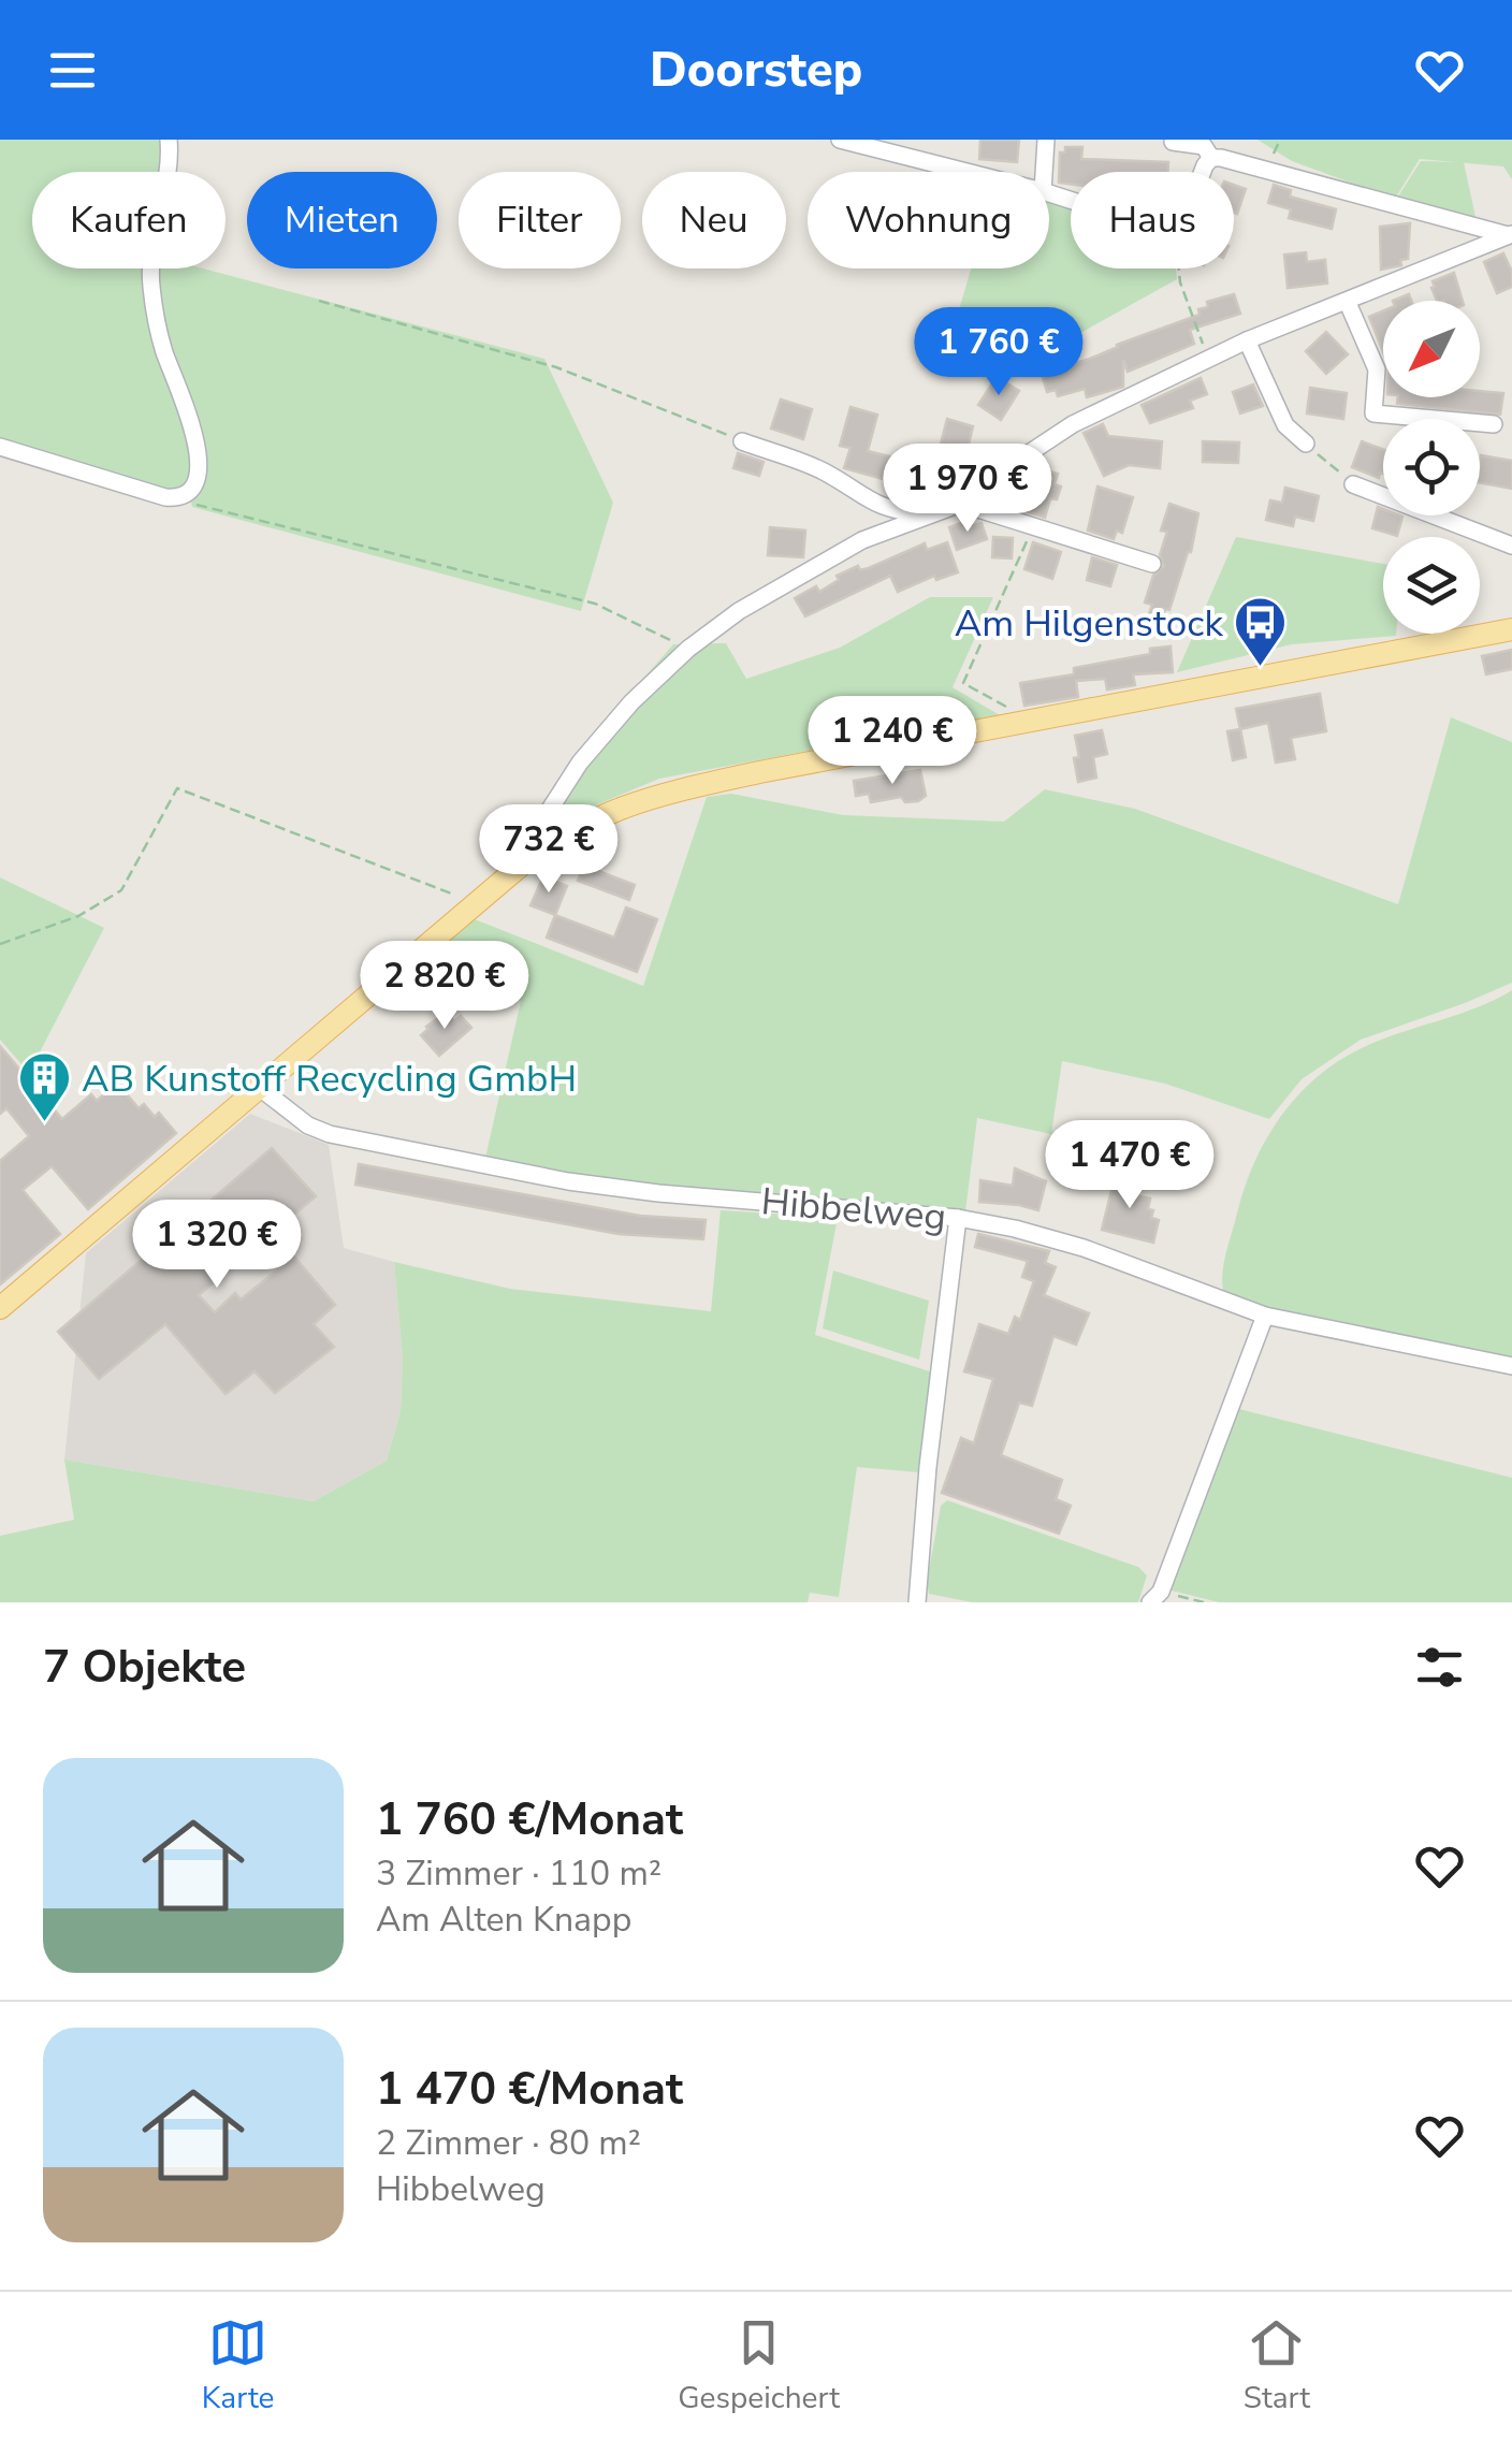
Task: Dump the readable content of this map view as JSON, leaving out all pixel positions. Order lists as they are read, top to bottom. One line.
{"streets":{"street":["Hibbelweg"]},"places":{"bus stop":["Am Hilgenstock"],"building":["AB Kunstoff Recycling GmbH"]},"north":"bottom left","page":{"header":"Doorstep","chip":["Kaufen","Mieten","Filter","Neu","Wohnung","Haus"],"price":["1 760 €","1 970 €","1 240 €","732 €","2 820 €","1 470 €","1 320 €"],"heading":"7 Objekte","list":[{"name":"1 760 €/Monat","note":"3 Zimmer · 110 m² · Am Alten Knapp"},{"name":"1 470 €/Monat","note":"2 Zimmer · 80 m² · Hibbelweg"}],"tabs":["Karte","Gespeichert","Start"]}}
